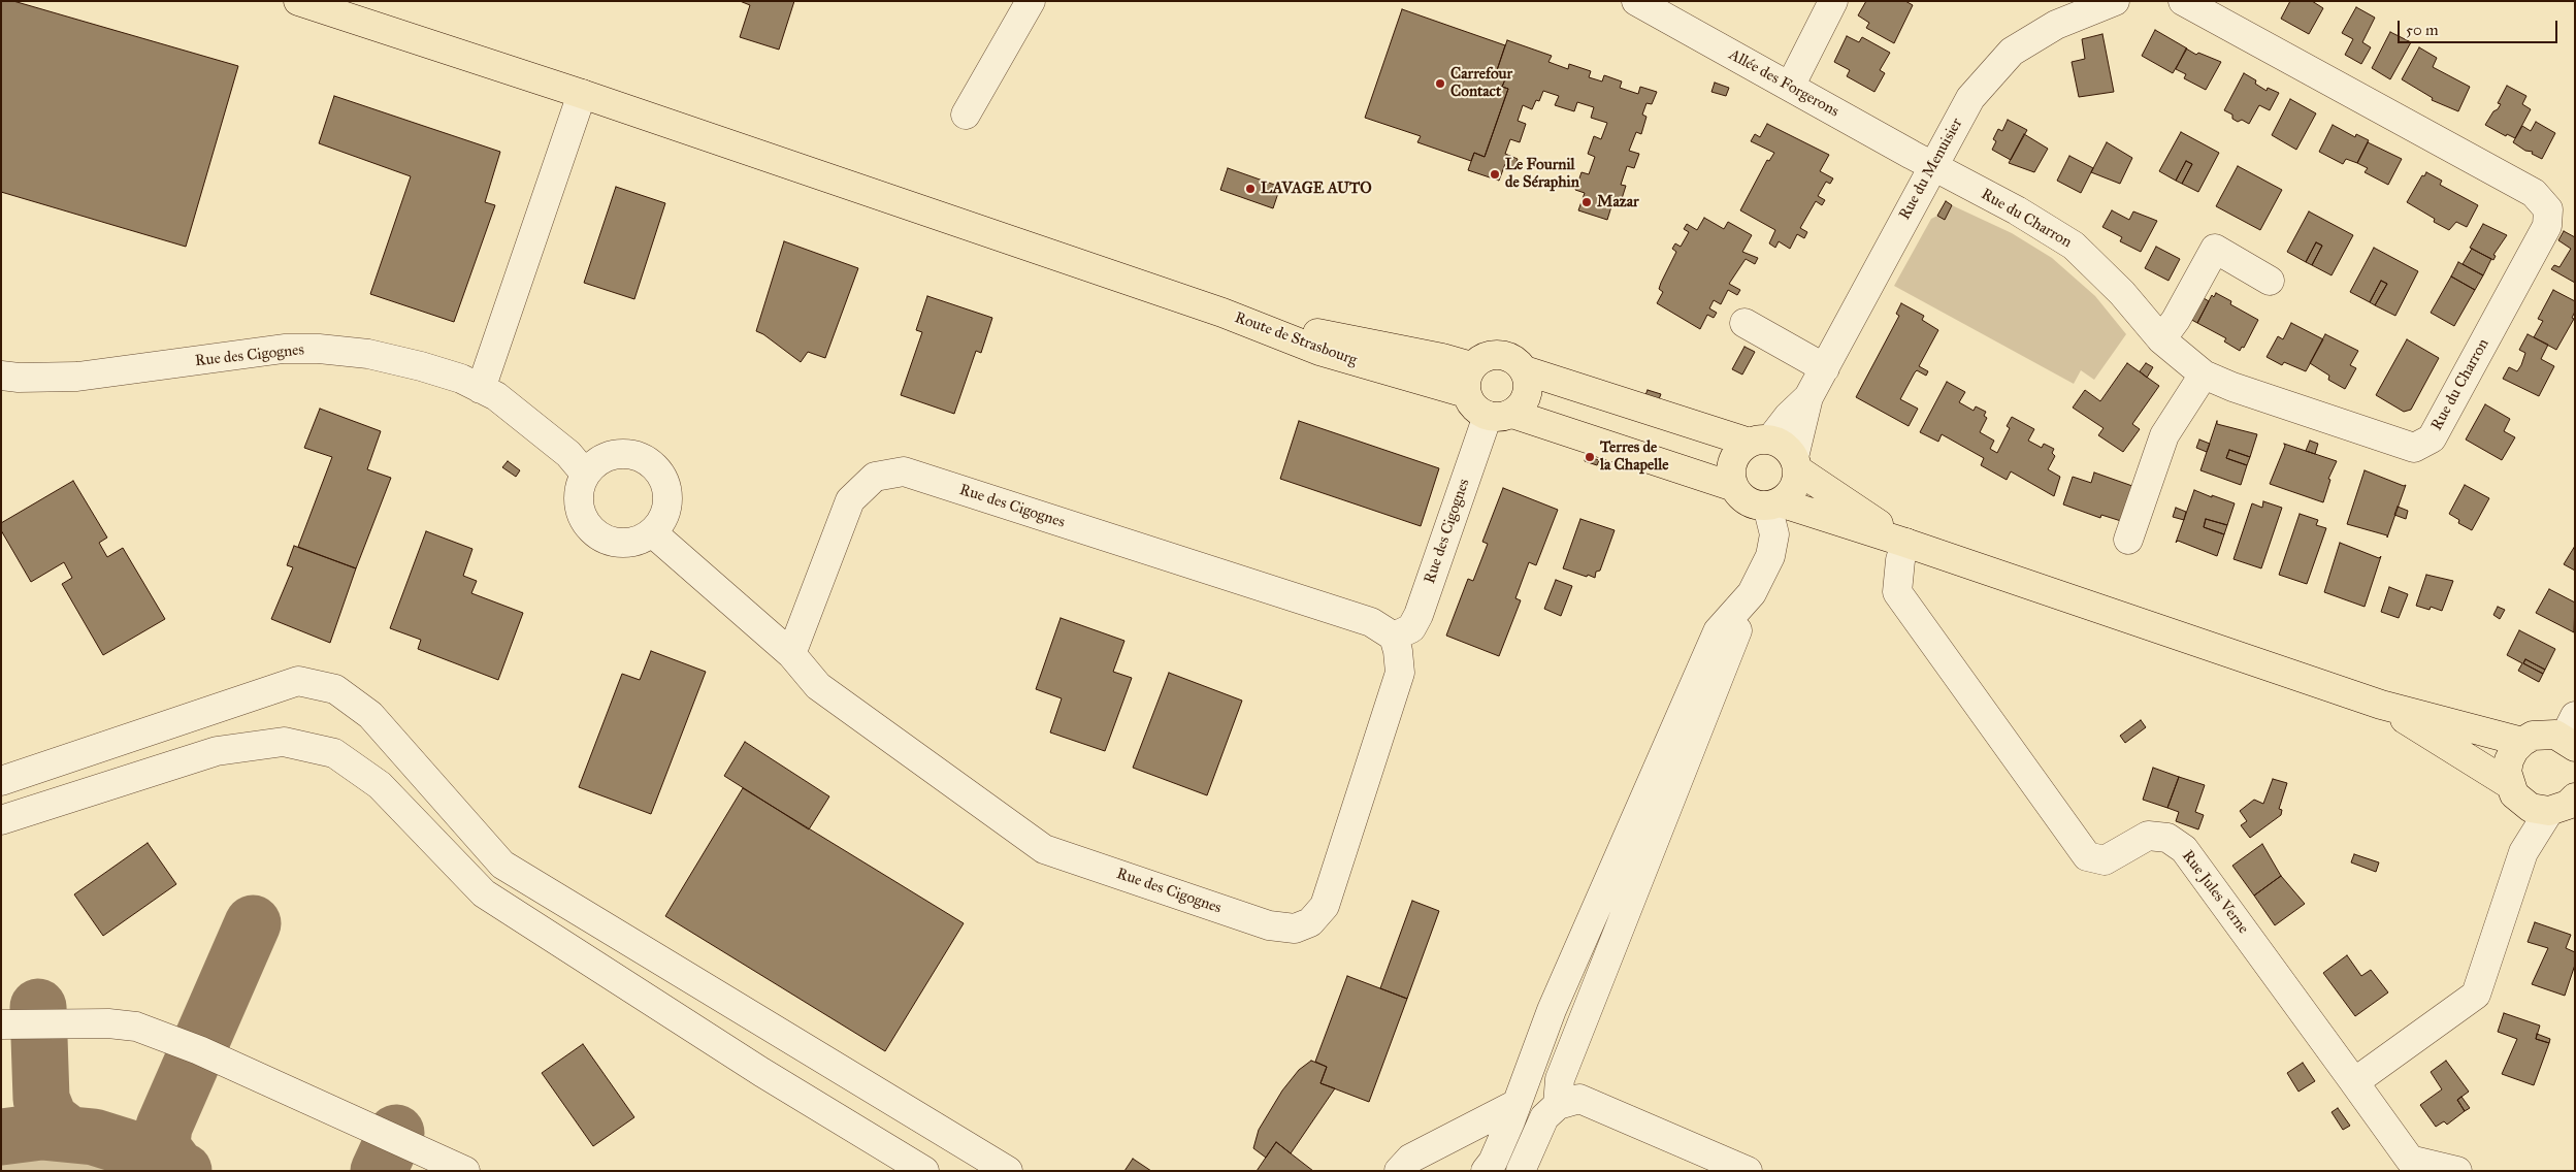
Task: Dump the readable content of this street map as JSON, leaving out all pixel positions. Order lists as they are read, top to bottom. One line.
{"streets":{"main road":["Route de Strasbourg"],"street":["Allée des Forgerons","Rue du Menuisier","Rue du Charron","Rue des Cigognes","Rue Jules Verne"]},"crossings":[["Allée des Forgerons","Rue du Menuisier"],["Allée des Forgerons","Rue du Charron"],["Rue du Menuisier","Rue du Charron"],["Route de Strasbourg","Rue des Cigognes"]],"places":["Carrefour Contact","Le Fournil de Séraphin","LAVAGE AUTO","Mazar","Terres de la Chapelle"],"scale_bar":"50 m"}
